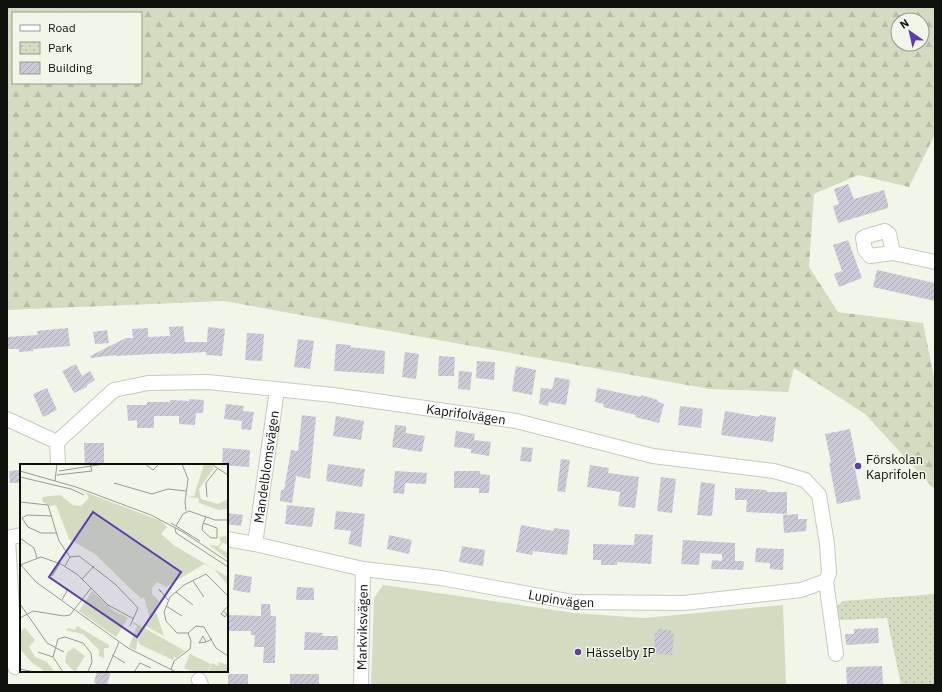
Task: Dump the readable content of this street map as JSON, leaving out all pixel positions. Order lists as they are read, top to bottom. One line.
{"streets":{"street":["Kaprifolvägen","Mandelblomsvägen","Lupinvägen","Markviksvägen"]},"crossings":[["Kaprifolvägen","Mandelblomsvägen"],["Kaprifolvägen","Lupinvägen"],["Mandelblomsvägen","Lupinvägen"],["Lupinvägen","Markviksvägen"]],"places":["Förskolan Kaprifolen","Hässelby IP"],"legend":["Road","Park","Building"],"north":"top left"}
